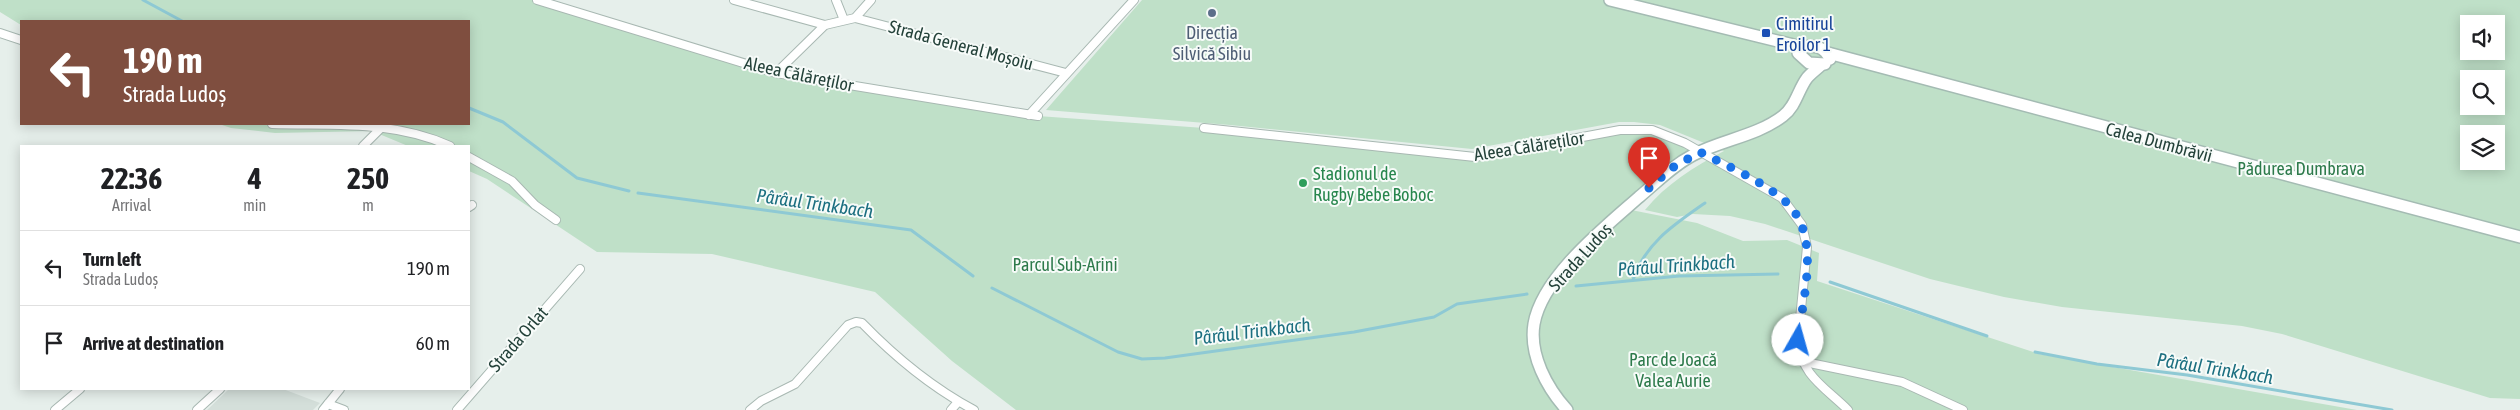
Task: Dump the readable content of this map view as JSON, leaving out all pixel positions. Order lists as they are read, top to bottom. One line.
{"streets":{"main road":["Calea Dumbrăvii","Strada Ludoș"],"street":["Strada General Moșoiu","Aleea Călăreților","Strada Orlat"]},"crossings":[["Aleea Călăreților","Strada Ludoș"],["Calea Dumbrăvii","Strada Ludoș"]],"water":["Pârâul Trinkbach"],"parks":["Pădurea Dumbrava","Parcul Sub-Arini","Parc de Joacă Valea Aurie"],"places":{"other":["Direcția Silvică Sibiu","Stadionul de Rugby Bebe Boboc"],"transit":["Cimitirul Eroilor 1"]},"page":{"turn":["190 m","Strada Ludoș"],"eta":["22:36","Arrival","4","min","250","m"],"list":[{"name":"Turn left","note":"Strada Ludoș","value":"190 m"},{"name":"Arrive at destination","value":"60 m"}]}}
